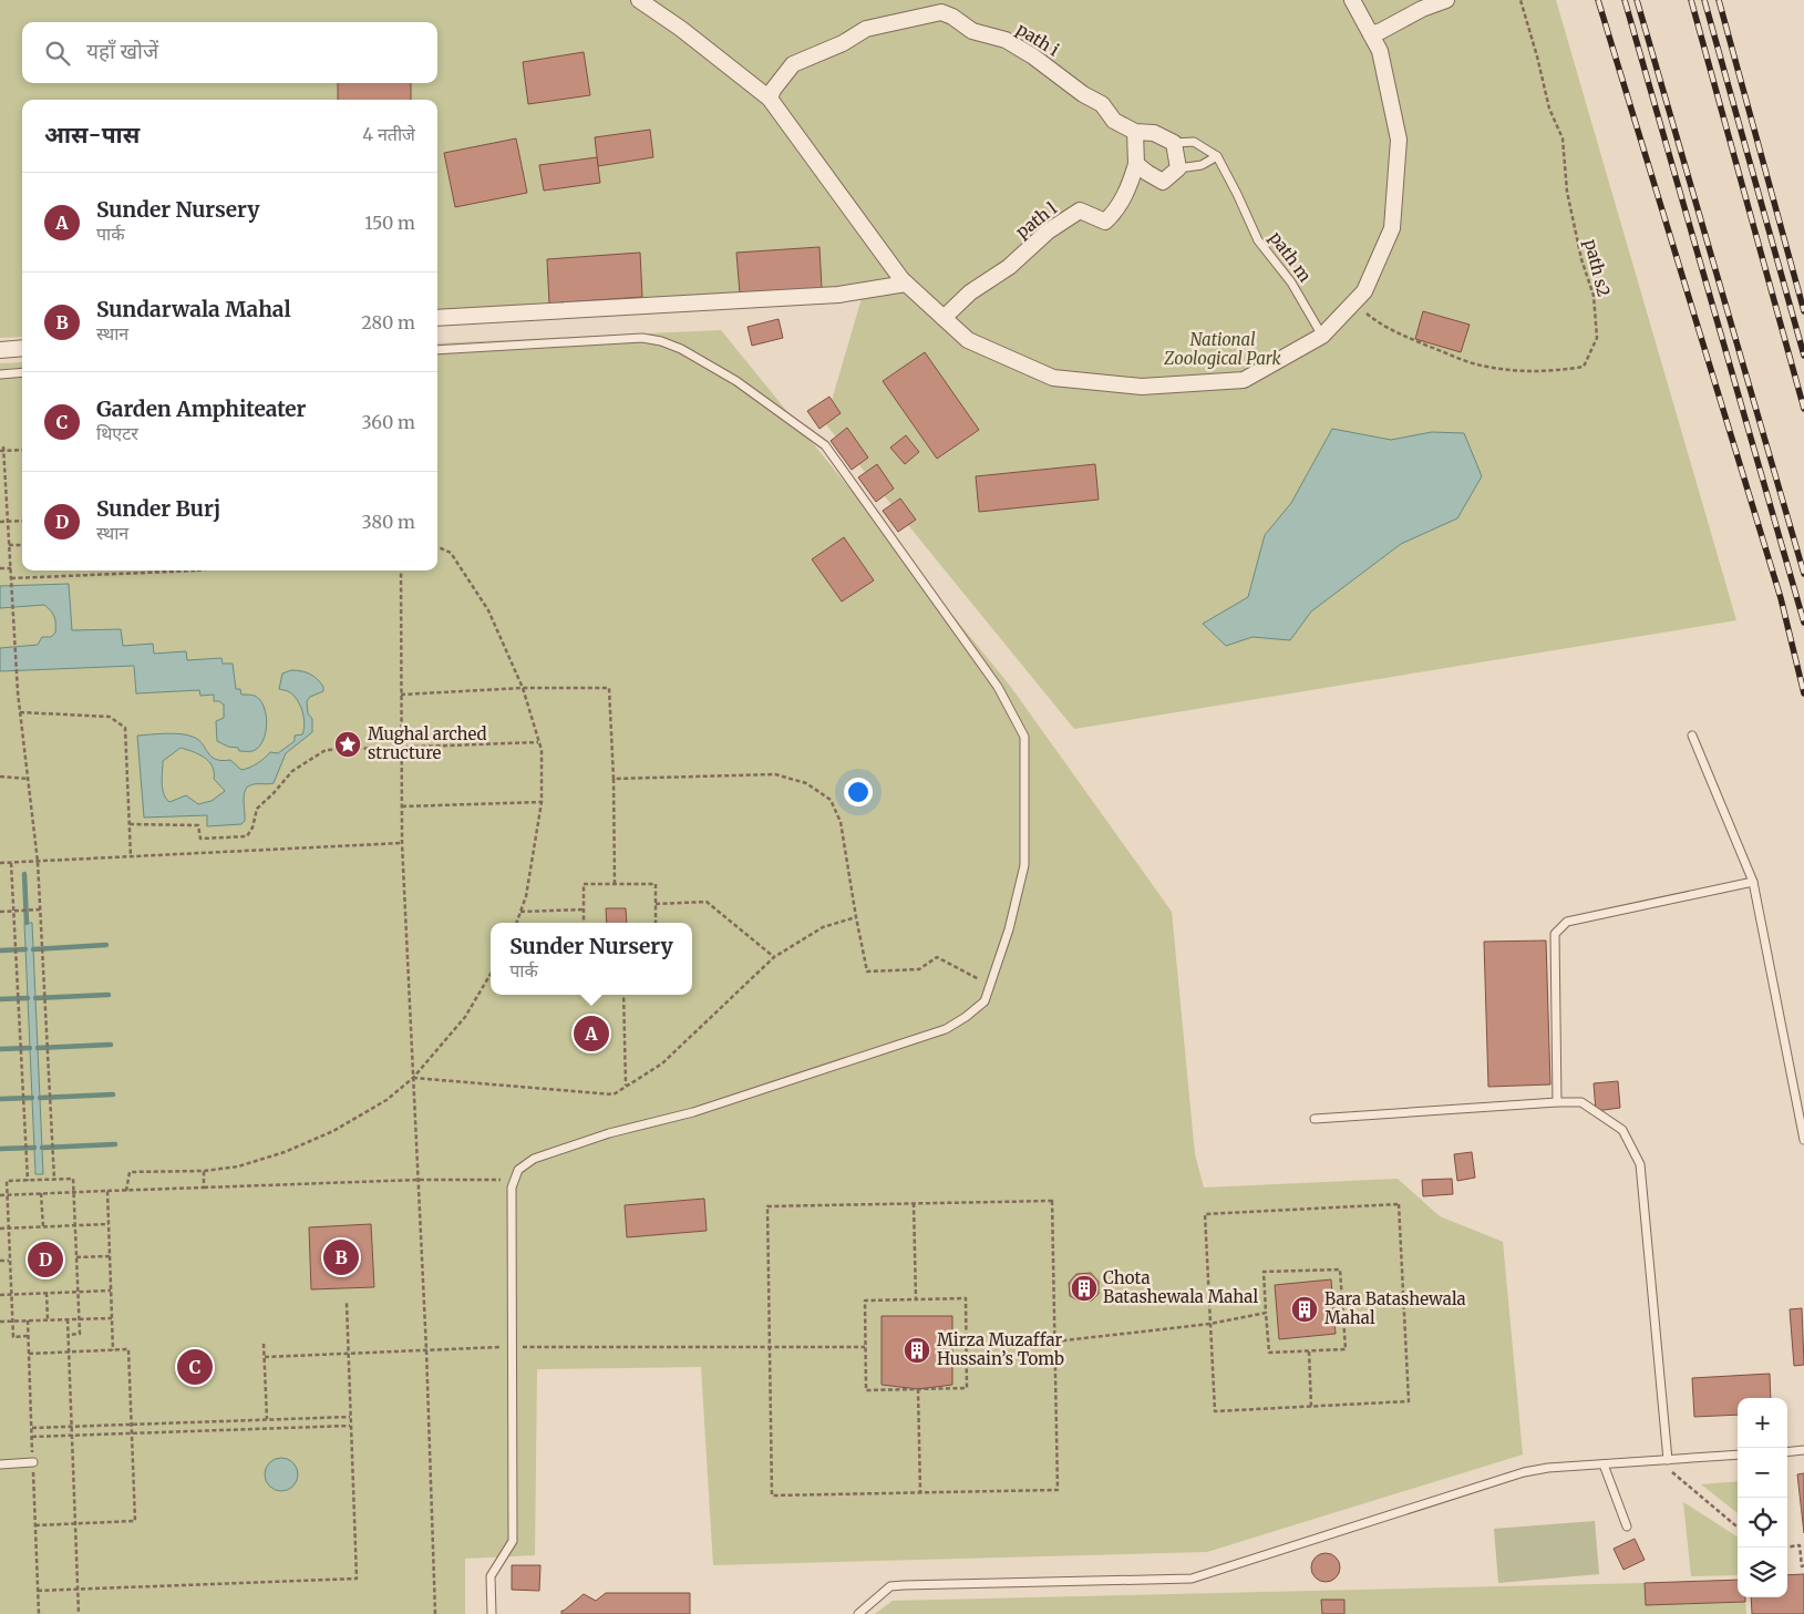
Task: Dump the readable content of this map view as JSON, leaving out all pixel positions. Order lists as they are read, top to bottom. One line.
{"streets":{"street":["path i","path l"],"lane":["path m"],"path":["path s2"]},"parks":["National Zoological Park"],"places":{"place":["Mughal arched structure"],"building":["Chota Batashewala Mahal","Bara Batashewala Mahal","Mirza Muzaffar Hussain’s Tomb"]},"page":{"search":"यहाँ खोजें","heading":["आस-पास","4 नतीजे"],"list":[{"mark":"A","name":"Sunder Nursery","note":"पार्क","value":"150 m"},{"mark":"B","name":"Sundarwala Mahal","note":"स्थान","value":"280 m"},{"mark":"C","name":"Garden Amphiteater","note":"थिएटर","value":"360 m"},{"mark":"D","name":"Sunder Burj","note":"स्थान","value":"380 m"}],"popup":["Sunder Nursery","पार्क"],"pins":["A","B","D","C"],"map_buttons":["+","−"]}}
